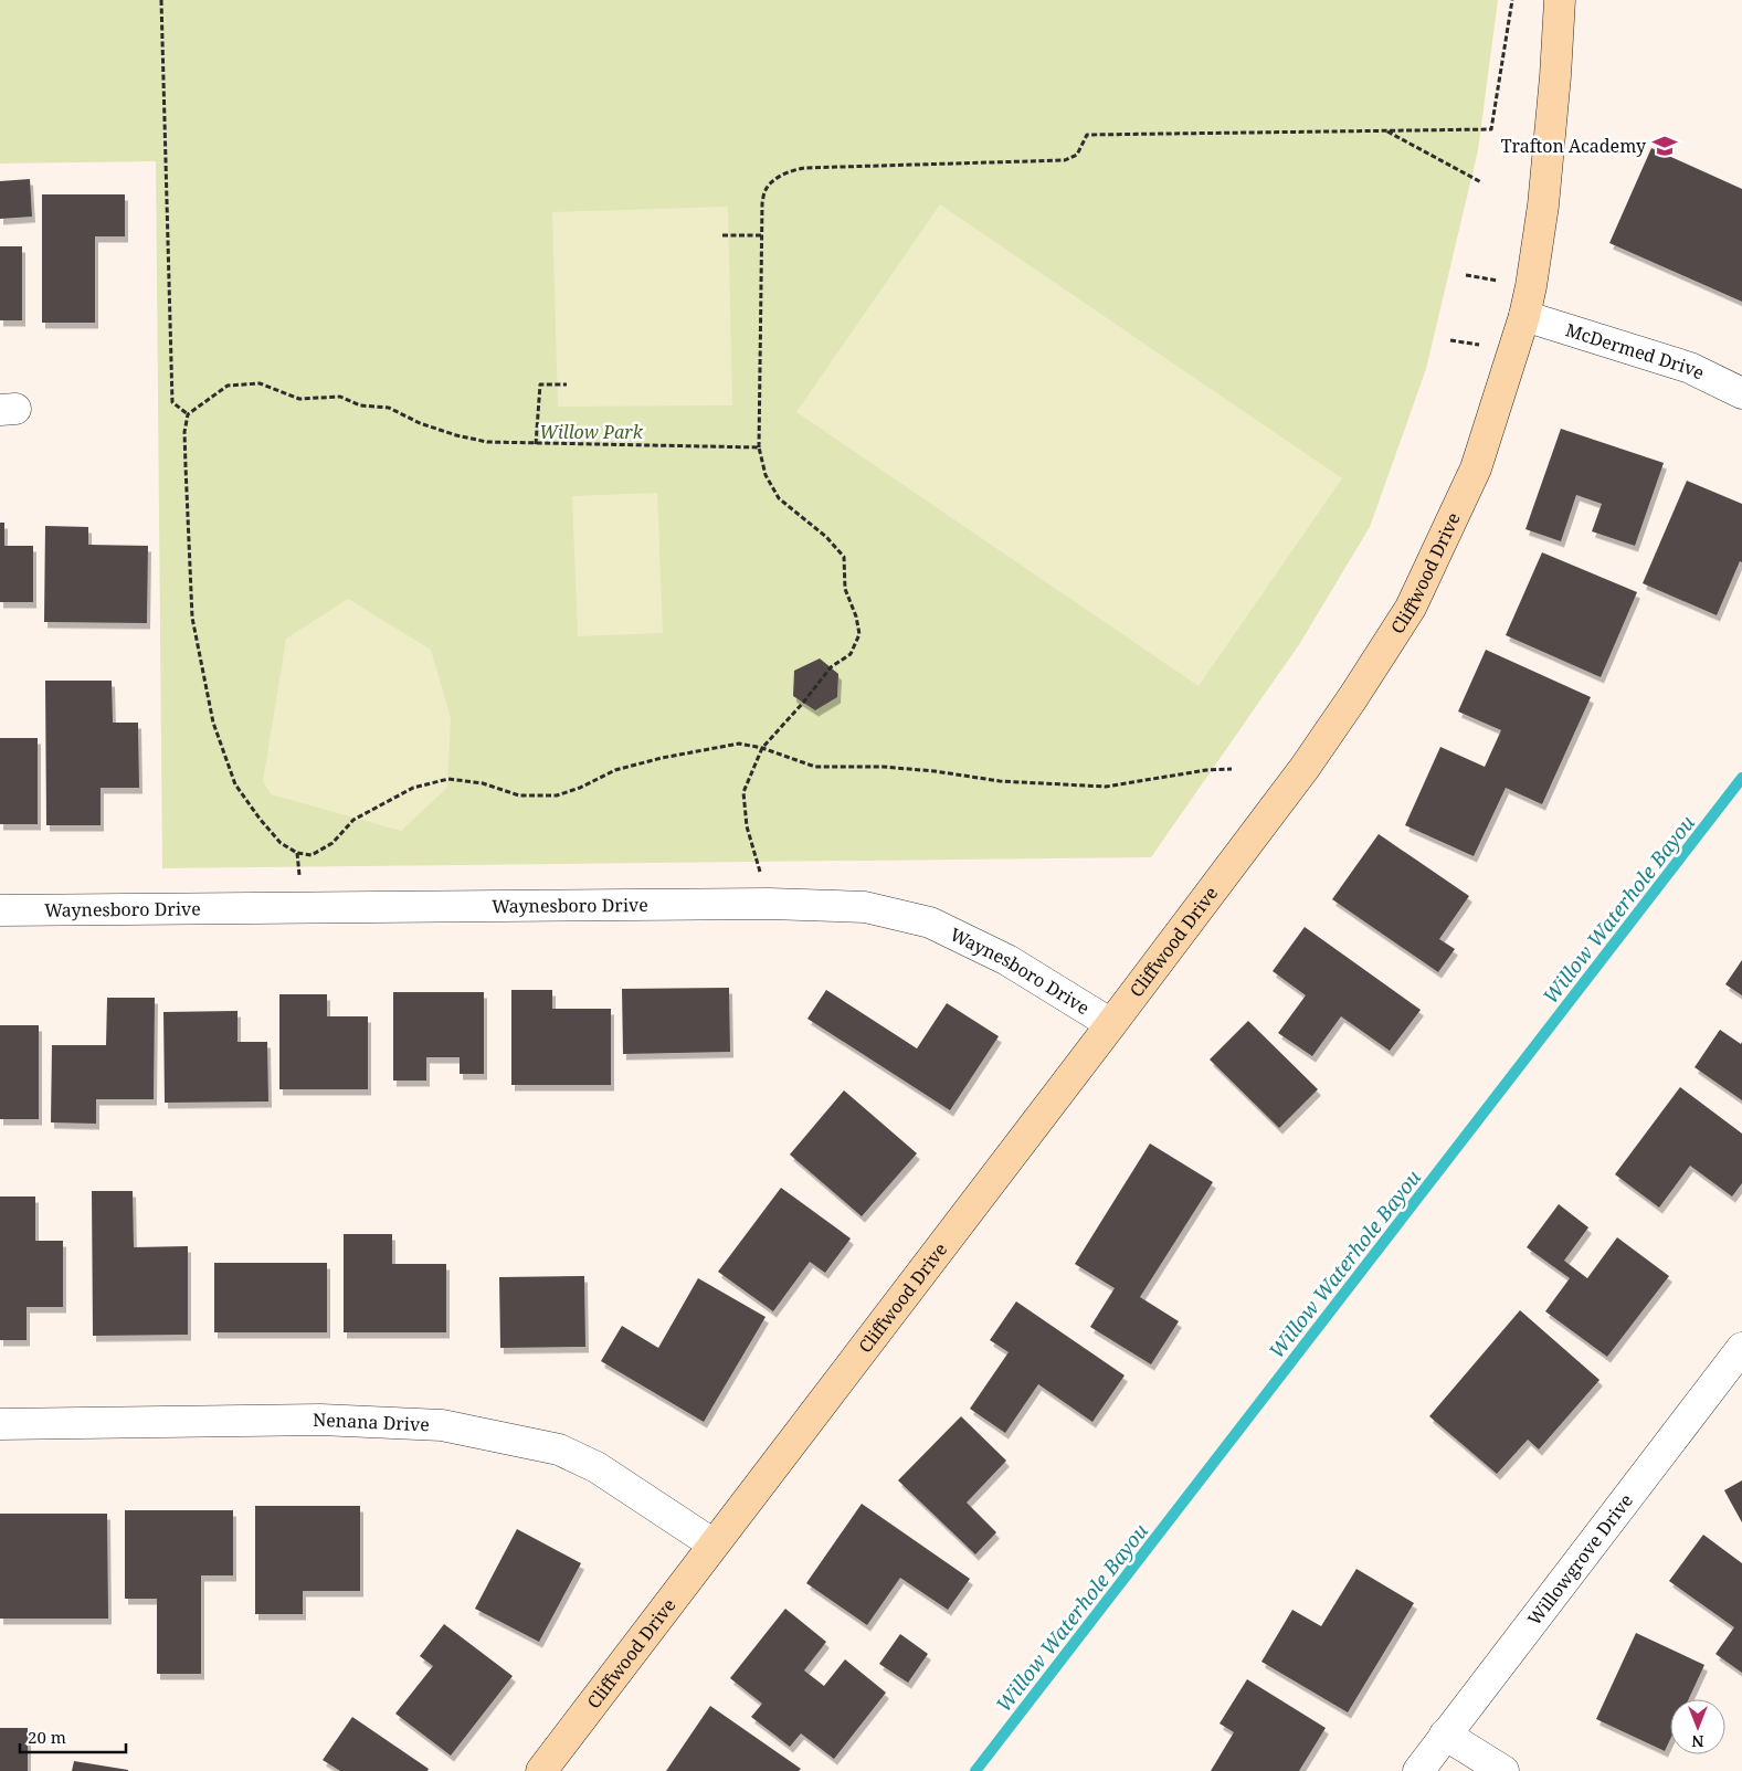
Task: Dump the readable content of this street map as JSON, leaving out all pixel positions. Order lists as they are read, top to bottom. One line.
{"streets":{"street":["McDermed Drive","Cliffwood Drive","Waynesboro Drive","Nenana Drive","Willowgrove Drive"]},"crossings":[["McDermed Drive","Cliffwood Drive"],["Cliffwood Drive","Waynesboro Drive"],["Cliffwood Drive","Nenana Drive"]],"water":["Willow Waterhole Bayou"],"parks":["Willow Park"],"places":{"school or university":["Trafton Academy"]},"scale_bar":"20 m","north":"bottom"}
